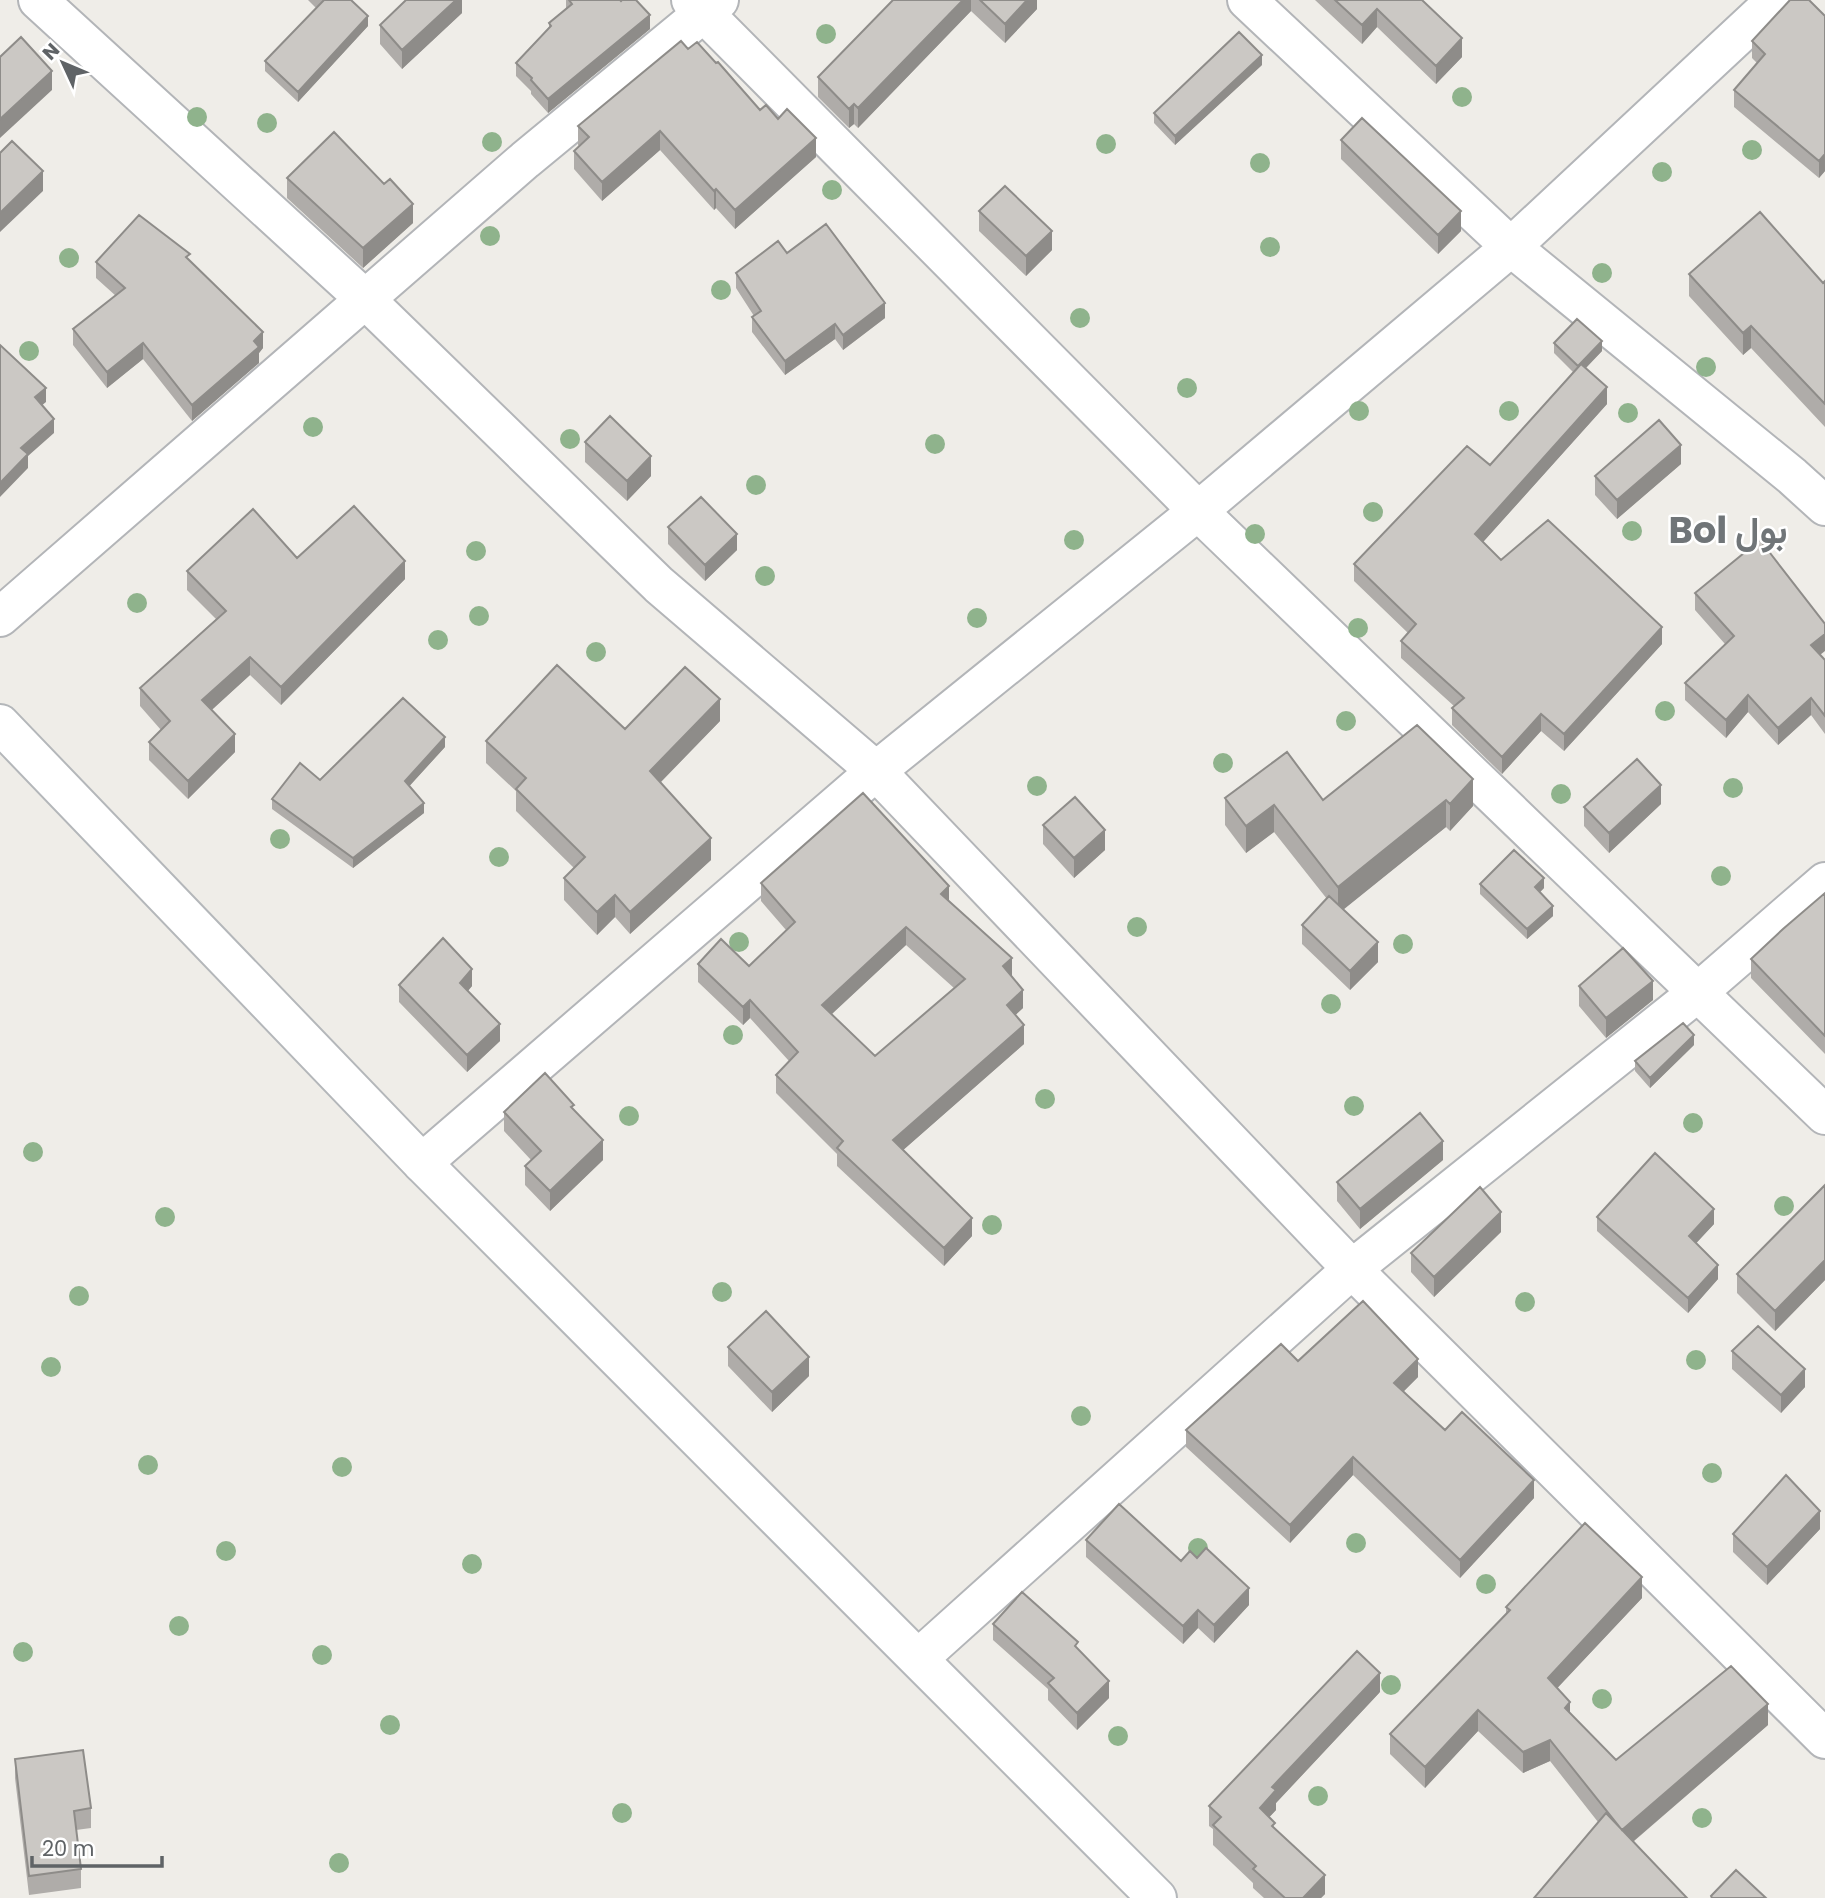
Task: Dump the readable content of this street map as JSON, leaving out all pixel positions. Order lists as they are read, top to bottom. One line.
{"districts":["Bol بول"],"scale_bar":"20 m","north":"top left"}
